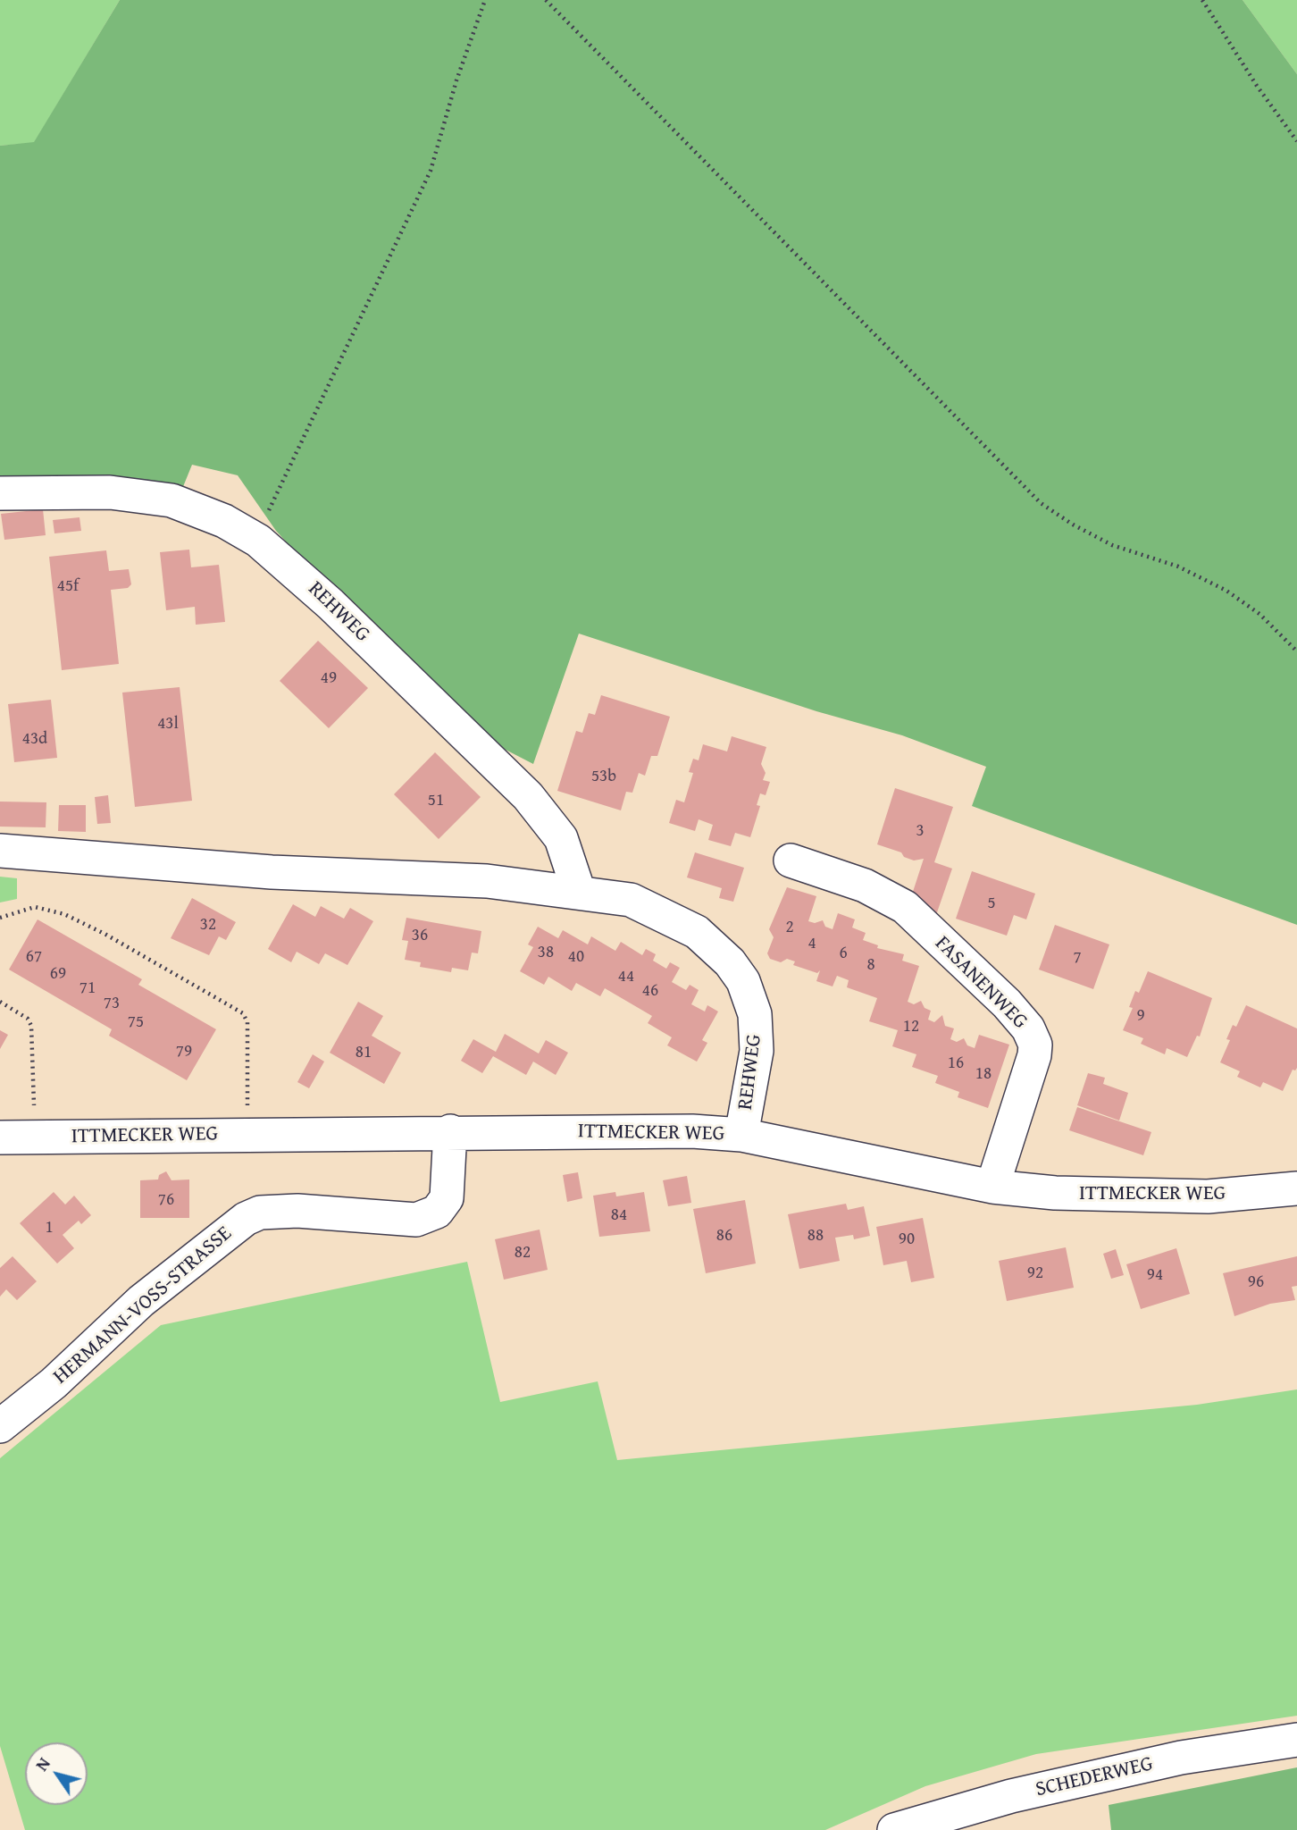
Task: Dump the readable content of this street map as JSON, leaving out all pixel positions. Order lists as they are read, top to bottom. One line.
{"streets":{"street":["REHWEG","FASANENWEG","ITTMECKER WEG","HERMANN-VOSS-STRASSE","SCHEDERWEG"]},"crossings":[["REHWEG","ITTMECKER WEG"],["FASANENWEG","ITTMECKER WEG"],["ITTMECKER WEG","HERMANN-VOSS-STRASSE"]],"house_numbers":["45f","49","43l","43d","53b","51","3","5","32","2","36","4","38","6","67","40","7","8","69","44","71","46","73","9","75","12","79","81","16","18","76","84","1","86","88","90","82","92","94","96"],"north":"top left"}
